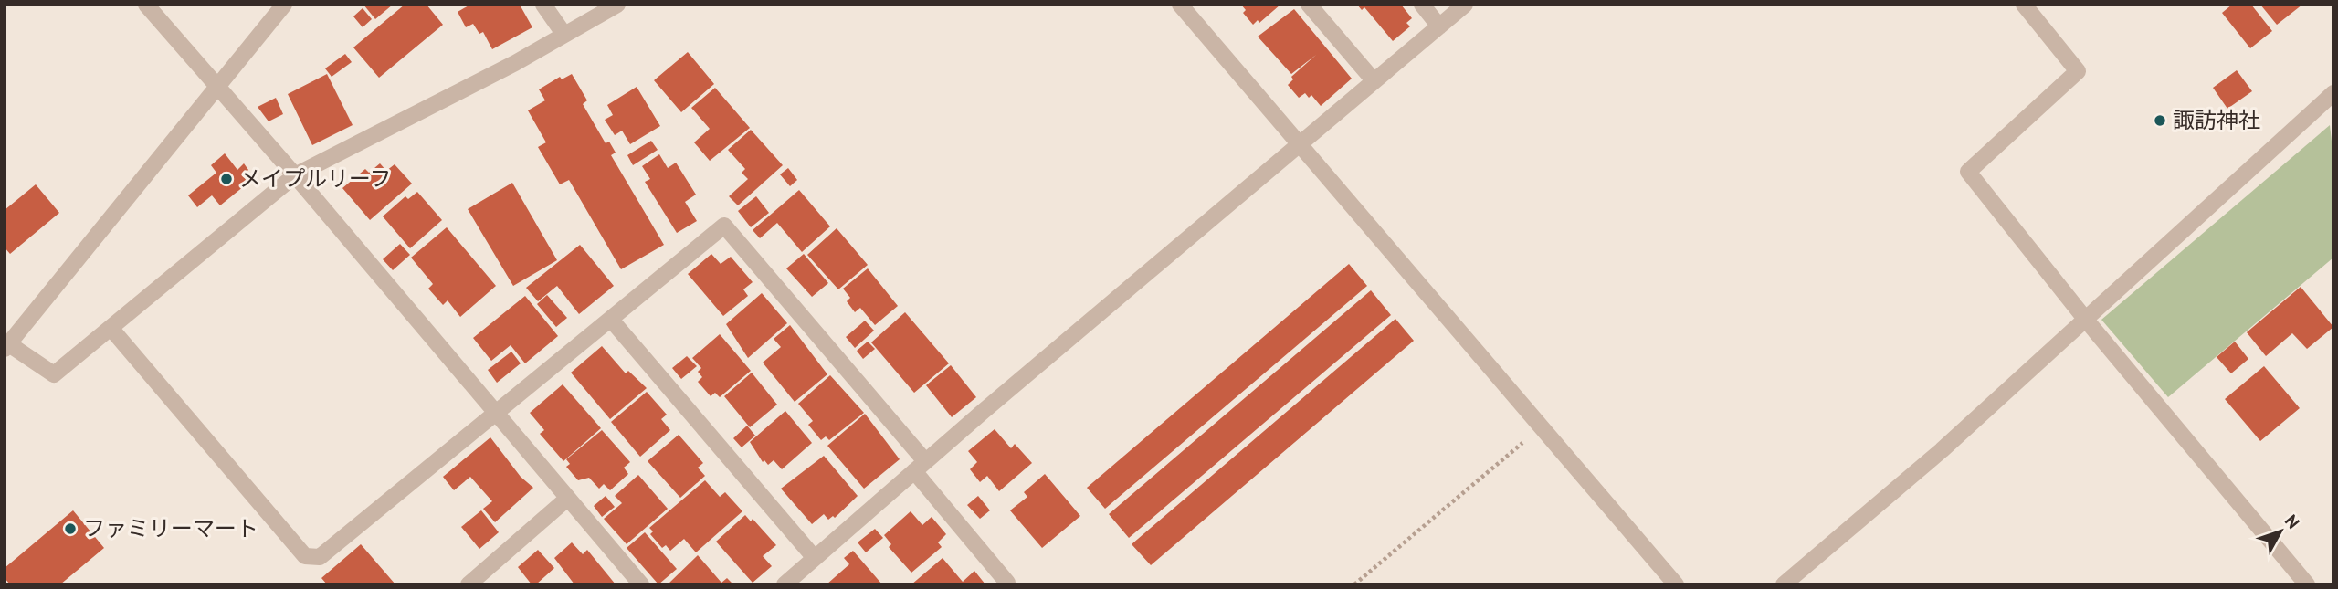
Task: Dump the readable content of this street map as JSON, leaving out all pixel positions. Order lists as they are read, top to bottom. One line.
{"places":["諏訪神社","メイプルリーフ","ファミリーマート"],"north":"top right"}
